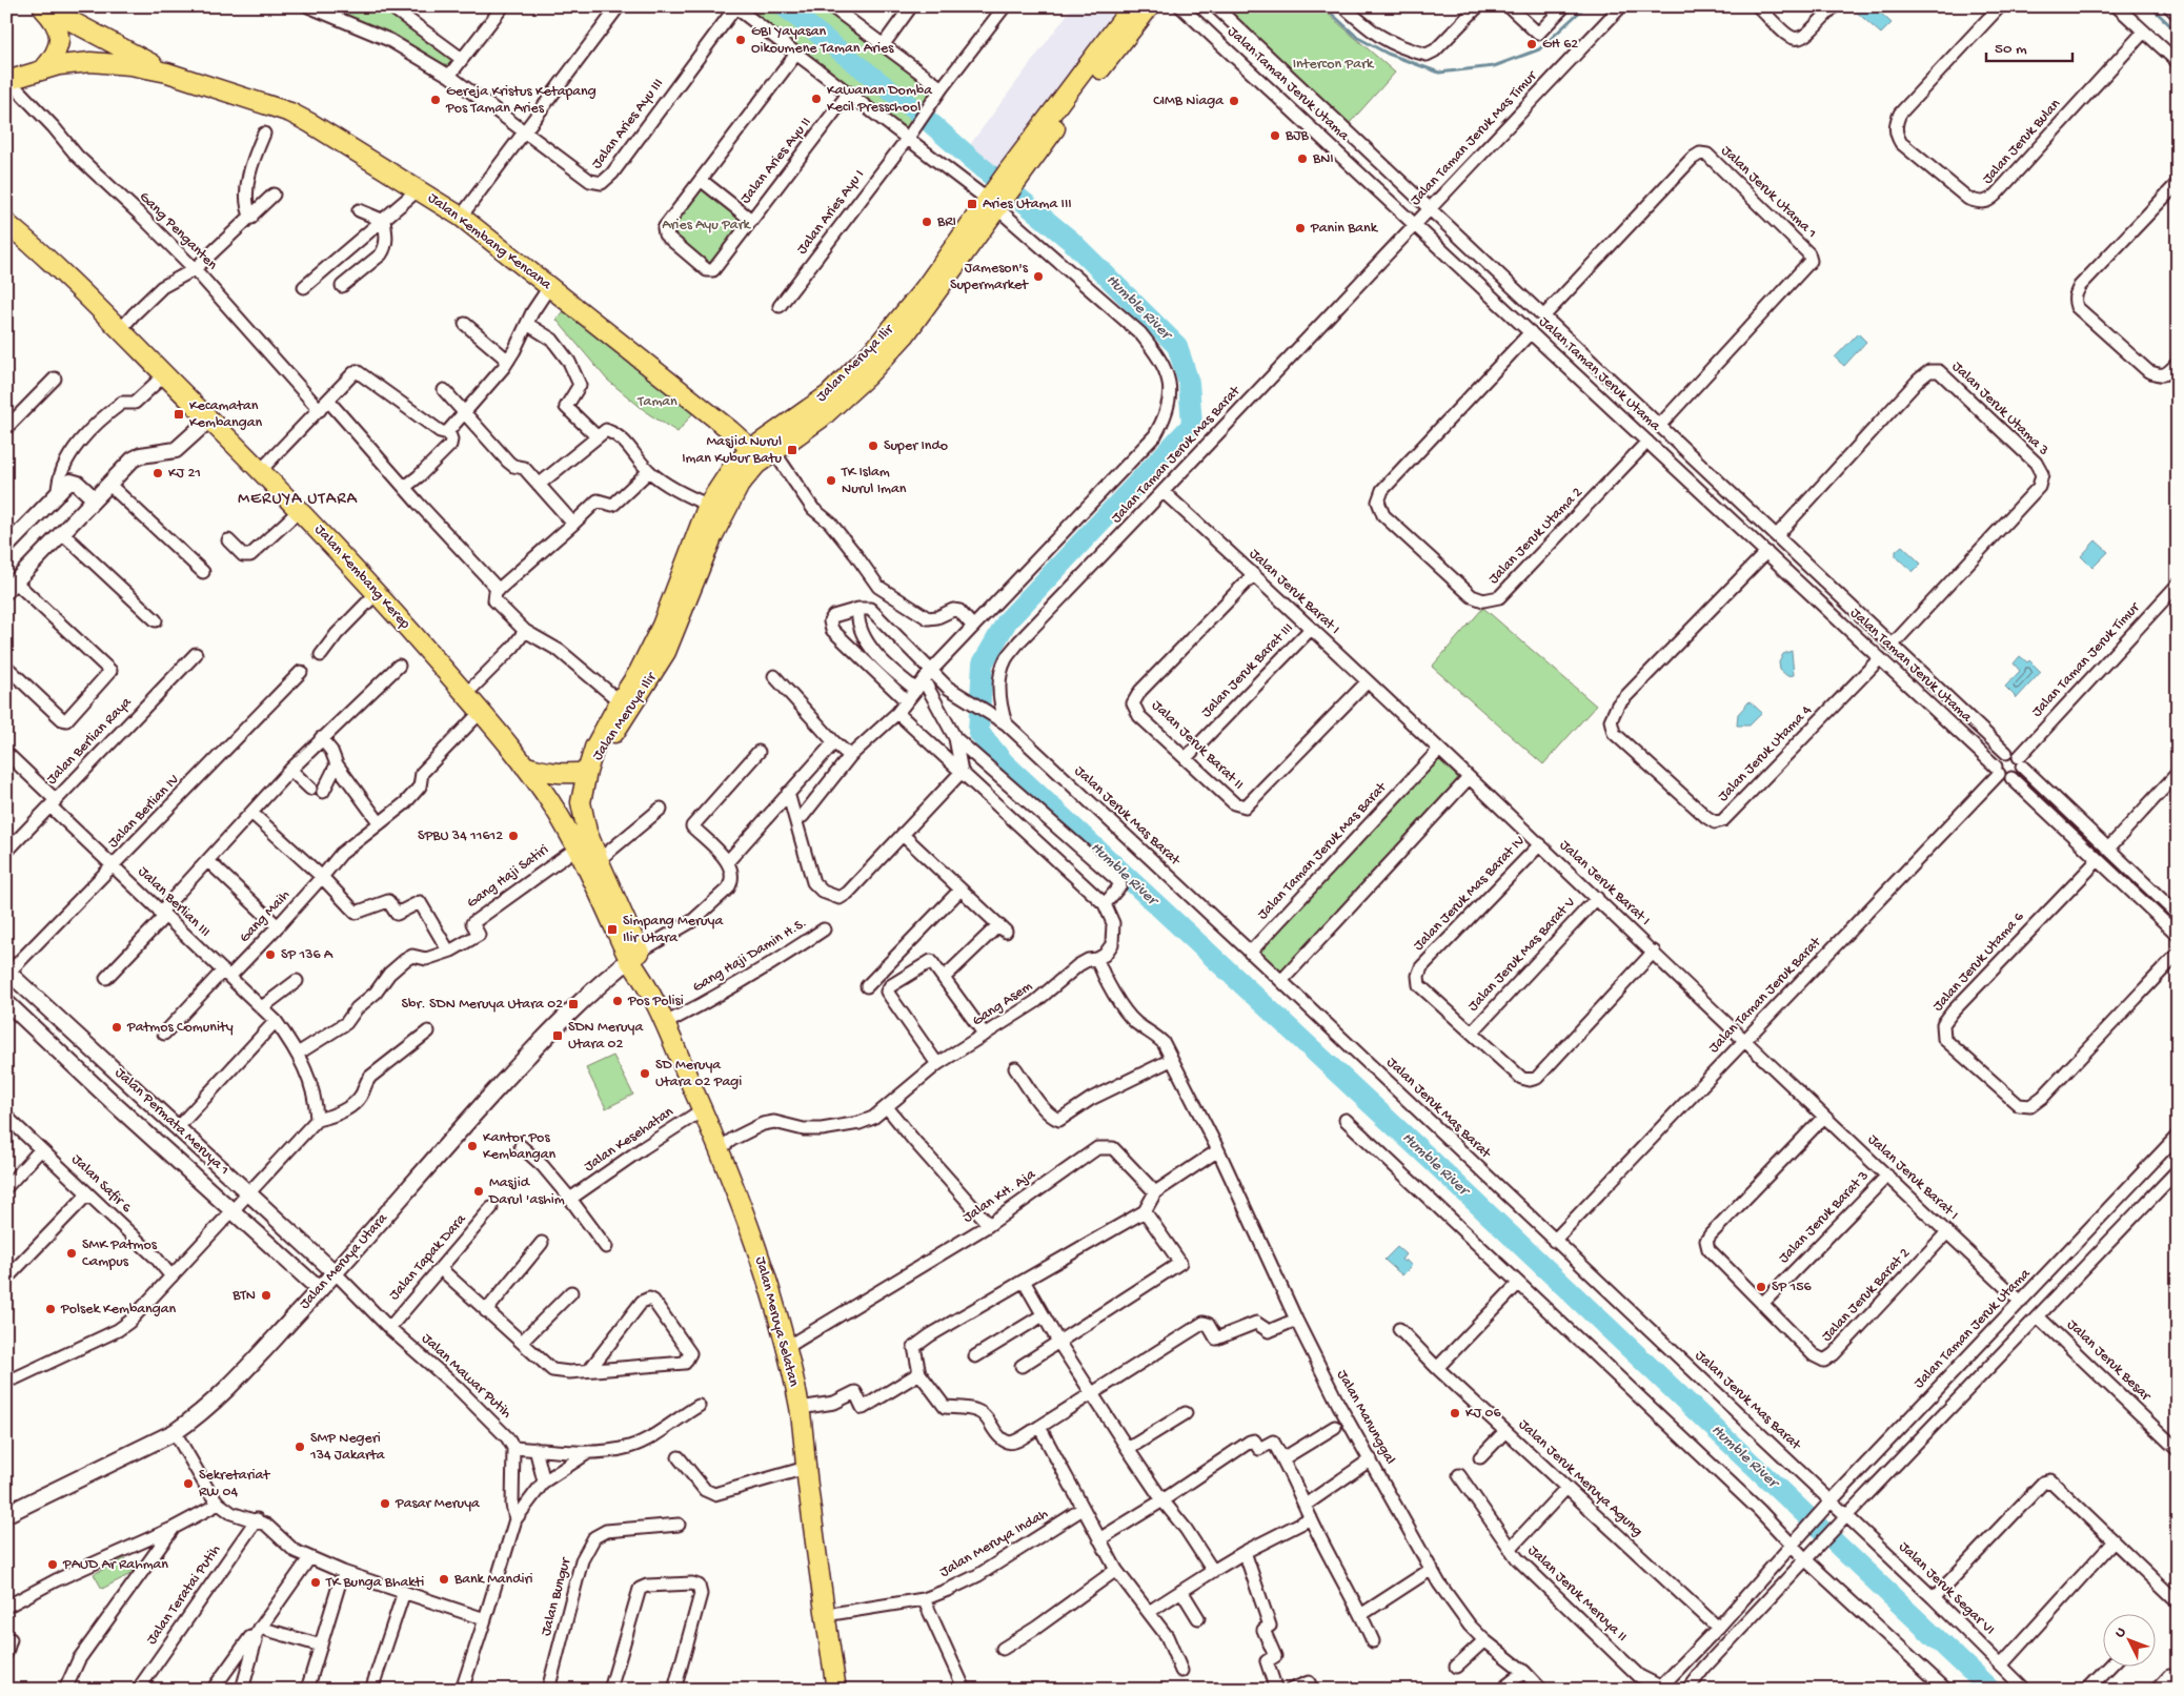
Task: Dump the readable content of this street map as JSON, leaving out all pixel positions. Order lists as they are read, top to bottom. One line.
{"streets":{"main road":["Jalan Kembang Kencana","Jalan Meruya Ilir","Jalan Kembang Kerep","Jalan Meruya Utara","Jalan Meruya Selatan"],"street":["Jalan Taman Jeruk Utama","Jalan Aries Ayu III","Jalan Taman Jeruk Mas Timur","Jalan Jeruk Bulan","Jalan Aries Ayu II","Jalan Jeruk Utama 1","Jalan Aries Ayu I","Gang Penganten","Jalan Jeruk Utama 3","Jalan Taman Jeruk Mas Barat","Jalan Jeruk Utama 2","Jalan Jeruk Barat I","Jalan Taman Jeruk Timur","Jalan Jeruk Barat III","Jalan Berlian Raya","Jalan Jeruk Barat II","Jalan Jeruk Utama 4","Jalan Berlian IV","Jalan Jeruk Mas Barat","Gang Haji Satiri","Jalan Jeruk Mas Barat IV","Jalan Berlian III","Gang Maih","Jalan Jeruk Mas Barat V","Gang Haji Damin H.S.","Jalan Jeruk Utama 6","Jalan Taman Jeruk Barat","Gang Asem","Jalan Permata Meruya 1","Jalan Kesehatan","Jalan Safir 6","Jalan KH. Aja","Jalan Jeruk Barat 3","Jalan Tapak Dara","Jalan Jeruk Barat 2","Jalan Jeruk Besar","Jalan Mawar Putih","Jalan Manunggal","Jalan Jeruk Meruya Agung","Jalan Meruya Indah","Jalan Jeruk Segar VI","Jalan Jeruk Meruya II","Jalan Teratai Putih","Jalan Bungur"]},"crossings":[["Jalan Taman Jeruk Utama","Jalan Taman Jeruk Mas Timur"],["Jalan Taman Jeruk Utama","Jalan Jeruk Utama 1"],["Jalan Taman Jeruk Utama","Jalan Jeruk Utama 3"],["Jalan Taman Jeruk Utama","Jalan Taman Jeruk Mas Barat"],["Jalan Taman Jeruk Utama","Jalan Jeruk Utama 2"],["Jalan Taman Jeruk Utama","Jalan Jeruk Barat I"],["Jalan Taman Jeruk Utama","Jalan Taman Jeruk Timur"],["Jalan Taman Jeruk Utama","Jalan Jeruk Utama 4"],["Jalan Taman Jeruk Utama","Jalan Jeruk Mas Barat"],["Jalan Taman Jeruk Utama","Jalan Taman Jeruk Barat"],["Jalan Taman Jeruk Utama","Jalan Jeruk Meruya Agung"],["Jalan Taman Jeruk Utama","Jalan Jeruk Meruya II"],["Jalan Taman Jeruk Mas Timur","Jalan Taman Jeruk Mas Barat"],["Gang Penganten","Jalan Kembang Kencana"],["Jalan Kembang Kencana","Jalan Meruya Ilir"],["Jalan Taman Jeruk Mas Barat","Jalan Jeruk Barat I"],["Jalan Taman Jeruk Mas Barat","Jalan Jeruk Mas Barat"],["Jalan Kembang Kerep","Gang Haji Satiri"],["Jalan Kembang Kerep","Gang Maih"],["Jalan Kembang Kerep","Jalan Meruya Utara"],["Jalan Kembang Kerep","Jalan Meruya Selatan"],["Jalan Jeruk Barat I","Jalan Jeruk Barat III"],["Jalan Jeruk Barat I","Jalan Jeruk Barat II"],["Jalan Jeruk Barat I","Jalan Jeruk Mas Barat IV"],["Jalan Jeruk Barat I","Jalan Jeruk Mas Barat V"],["Jalan Jeruk Barat I","Jalan Taman Jeruk Barat"],["Jalan Jeruk Barat I","Jalan Jeruk Barat 3"],["Jalan Jeruk Barat I","Jalan Jeruk Barat 2"],["Jalan Taman Jeruk Timur","Jalan Taman Jeruk Barat"],["Jalan Jeruk Barat III","Jalan Jeruk Barat II"],["Jalan Berlian Raya","Jalan Berlian III"],["Jalan Berlian IV","Jalan Berlian III"],["Jalan Berlian IV","Jalan Permata Meruya 1"],["Jalan Jeruk Mas Barat","Jalan Taman Jeruk Barat"],["Jalan Jeruk Mas Barat","Jalan Jeruk Segar VI"],["Gang Haji Satiri","Jalan Berlian III"],["Jalan Jeruk Mas Barat IV","Jalan Jeruk Mas Barat V"],["Jalan Berlian III","Gang Maih"],["Gang Haji Damin H.S.","Jalan Meruya Selatan"],["Gang Asem","Jalan Meruya Selatan"],["Jalan Permata Meruya 1","Jalan Meruya Utara"],["Jalan Permata Meruya 1","Jalan Mawar Putih"],["Jalan Kesehatan","Jalan Meruya Selatan"],["Jalan KH. Aja","Jalan Meruya Selatan"],["Jalan Jeruk Barat 3","Jalan Jeruk Barat 2"],["Jalan Tapak Dara","Jalan Mawar Putih"],["Jalan Meruya Utara","Jalan Meruya Selatan"],["Jalan Meruya Utara","Jalan Mawar Putih"],["Jalan Meruya Selatan","Jalan Meruya Indah"],["Jalan Jeruk Meruya Agung","Jalan Jeruk Meruya II"]],"districts":["MERUYA UTARA"],"water":["Humble River"],"parks":["Intercon Park","Aries Ayu Park","Taman"],"places":{"other":["GBI Yayasan Oikoumene Taman Aries","GH 62","Kawanan Domba Kecil Presschool","Gereja Kristus Ketapang Pos Taman Aries","CIMB Niaga","BJB","BNI","BRI","Panin Bank","Jameson's Supermarket","Super Indo","KJ 21","TK Islam Nurul Iman","SPBU 34 11612","SP 136 A","Pos Polisi","Patmos Comunity","SD Meruya Utara 02 Pagi","Kantor Pos Kembangan","Masjid Darul 'ashim","SMK Patmos Campus","SP 156","BTN","Polsek Kembangan","KJ 06","SMP Negeri 134 Jakarta","Sekretariat RW 04","Pasar Meruya","PAUD Ar Rahman","Bank Mandiri","TK Bunga Bhakti"],"transit":["Aries Utama III","Kecamatan Kembangan","Masjid Nurul Iman Kubur Batu","Simpang Meruya Ilir Utara","Sbr. SDN Meruya Utara 02","SDN Meruya Utara 02"]},"scale_bar":"50 m","north":"top left"}
